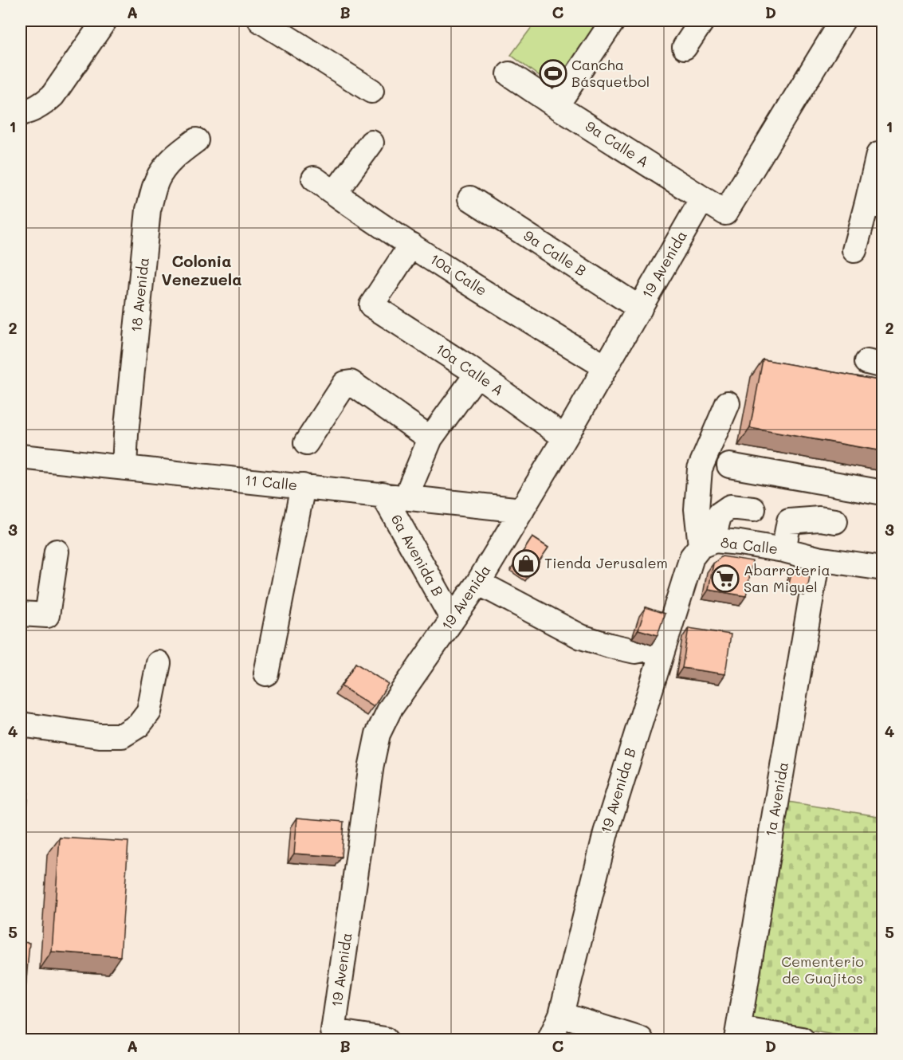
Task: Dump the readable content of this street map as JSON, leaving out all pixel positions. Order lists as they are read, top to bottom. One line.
{"streets":{"street":["9a Calle A","9a Calle B","19 Avenida","10a Calle","18 Avenida","10a Calle A","11 Calle","8a Calle","6a Avenida B","19 Avenida B","1a Avenida"]},"crossings":[["9a Calle A","19 Avenida"],["9a Calle B","19 Avenida"],["19 Avenida","10a Calle"],["19 Avenida","10a Calle A"],["19 Avenida","11 Calle"],["19 Avenida","6a Avenida B"],["10a Calle","10a Calle A"],["18 Avenida","11 Calle"],["11 Calle","6a Avenida B"],["8a Calle","19 Avenida B"],["8a Calle","1a Avenida"]],"districts":["Colonia Venezuela"],"parks":["Cementerio de Guajitos"],"places":{"sports":["Cancha Básquetbol"],"shop":["Tienda Jerusalem"],"supermarket":["Abarroteria San Miguel"]},"grid":{"columns":["A","B","C","D"],"rows":["1","2","3","4","5"]}}
